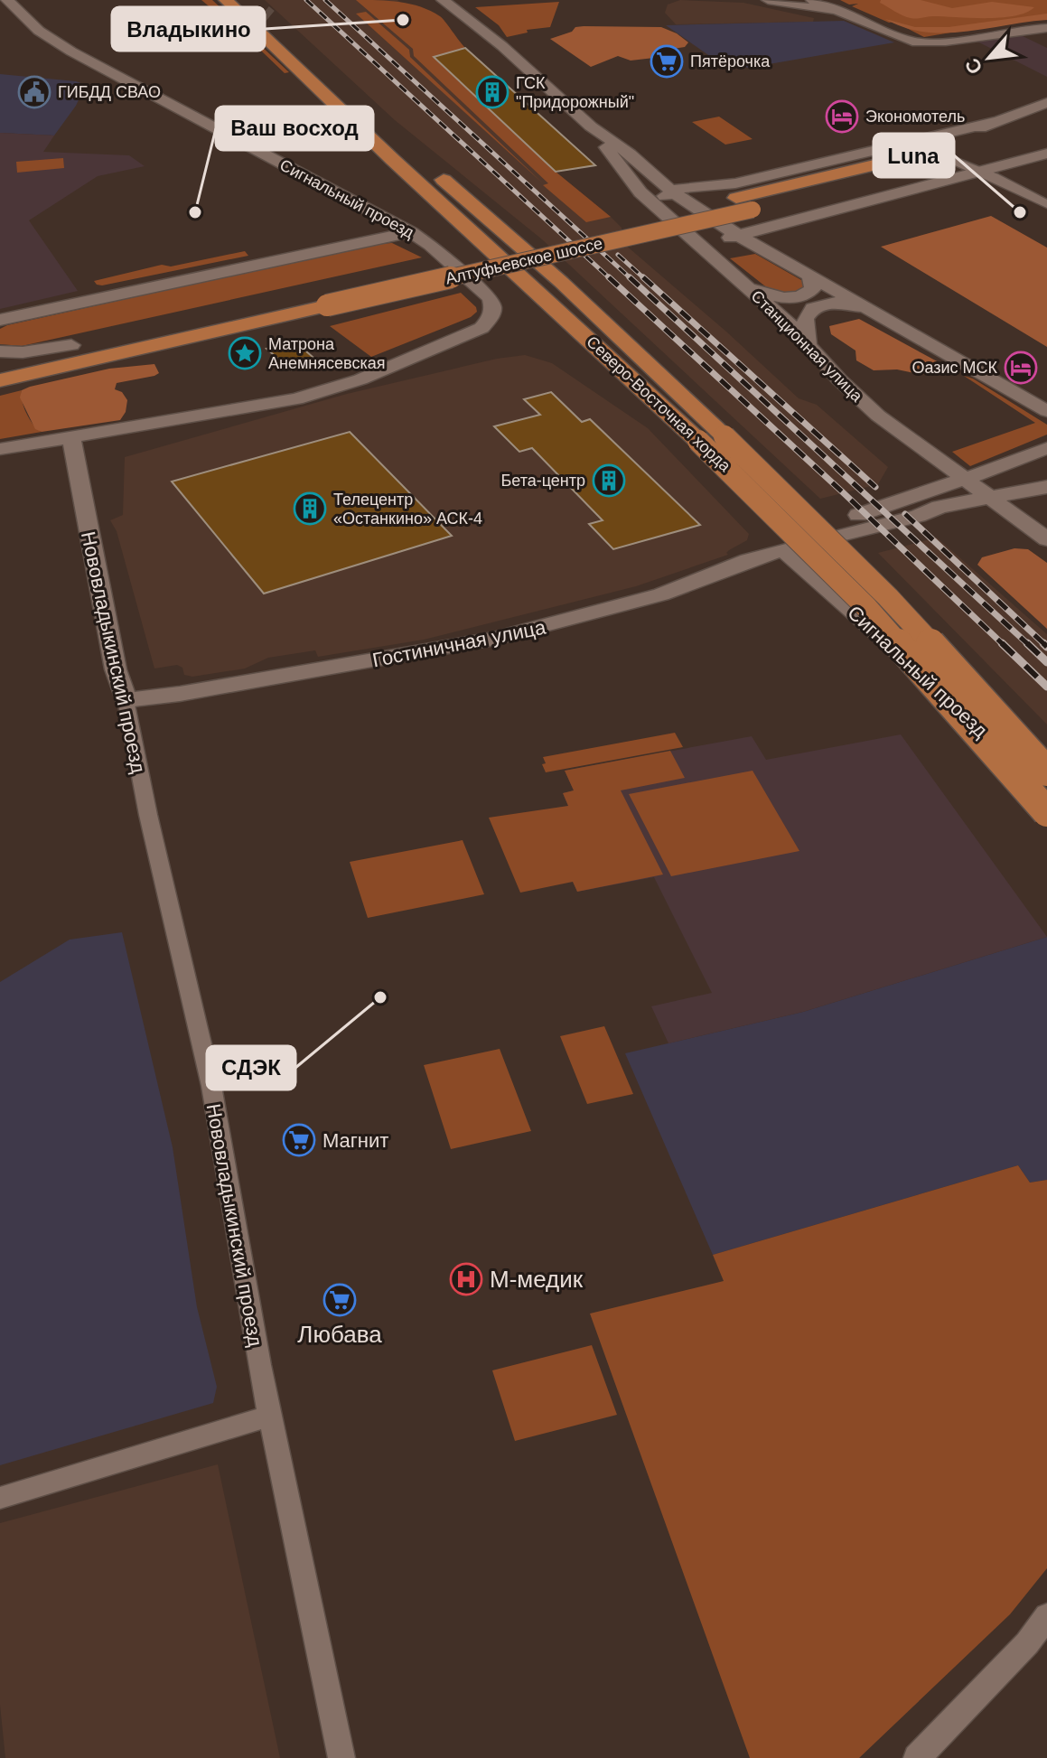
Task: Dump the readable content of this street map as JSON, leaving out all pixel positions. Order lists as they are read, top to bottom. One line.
{"streets":{"main road":["Сигнальный проезд","Алтуфьевское шоссе","Станционная улица","Северо-Восточная хорда","Гостиничная улица","Нововладыкинский проезд"]},"crossings":[["Сигнальный проезд","Гостиничная улица"],["Сигнальный проезд","Нововладыкинский проезд"],["Станционная улица","Гостиничная улица"],["Гостиничная улица","Нововладыкинский проезд"]],"places":{"other":["Владыкино","Ваш восход","Luna","СДЭК"],"supermarket":["Пятёрочка","Магнит","Любава"],"public building":["ГИБДД СВАО"],"building":["ГСК \"Придорожный\"","Бета-центр","Телецентр «Останкино» АСК-4"],"hotel":["Экономотель","Оазис МСК"],"place":["Матрона Анемнясевская"],"hospital":["М-медик"]},"north":"bottom left"}
